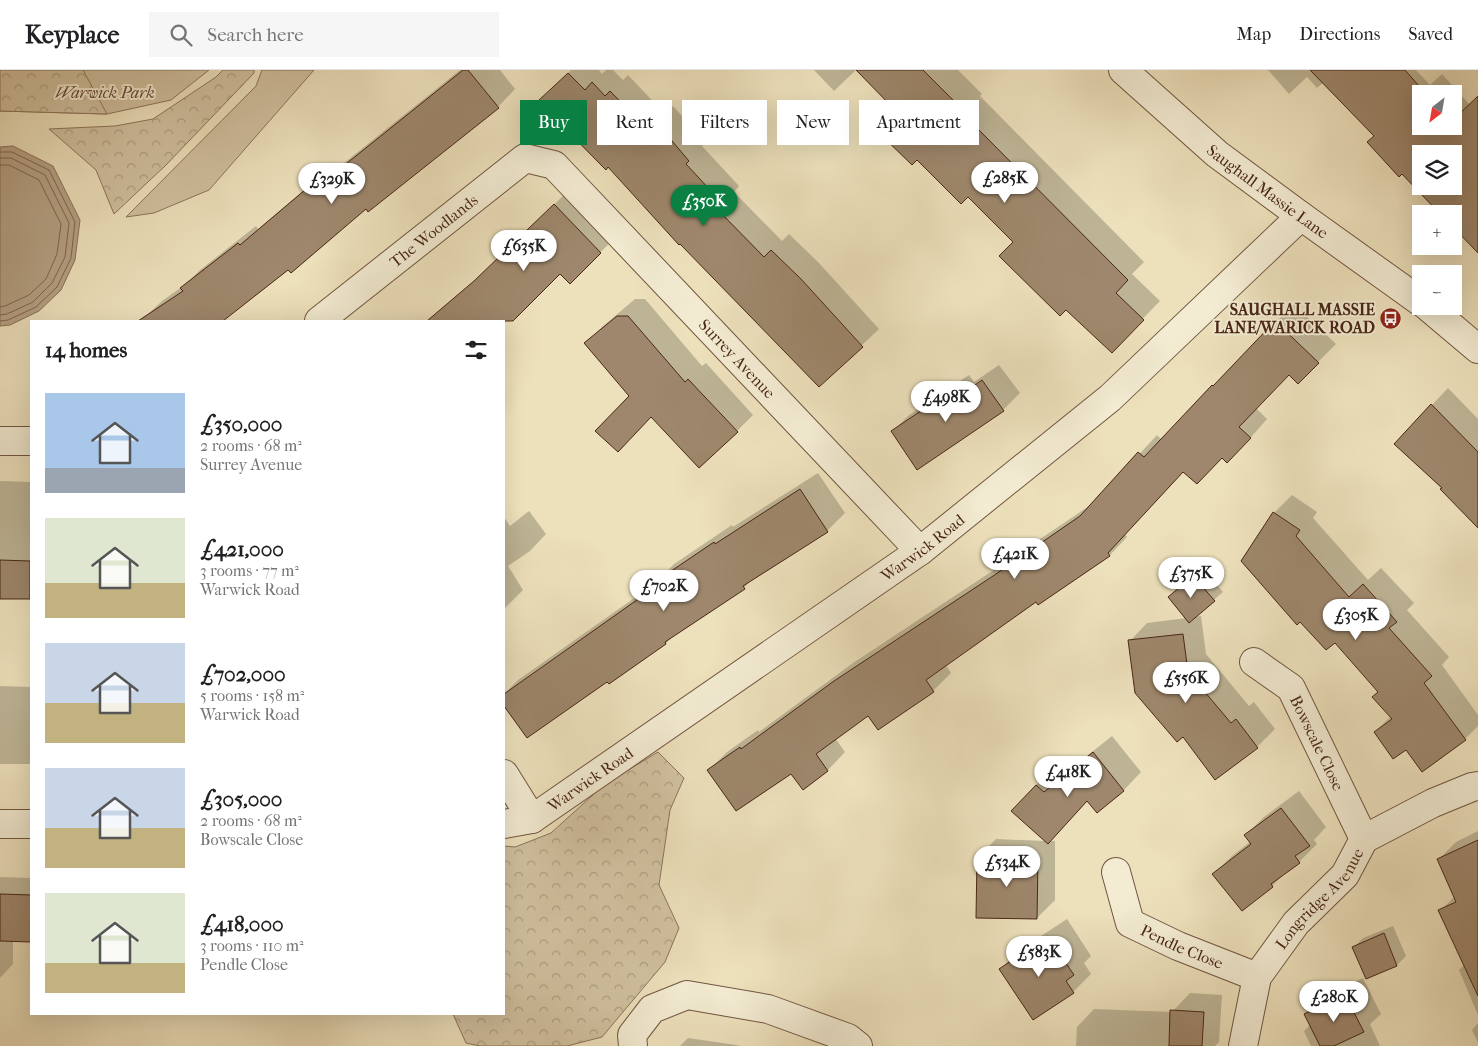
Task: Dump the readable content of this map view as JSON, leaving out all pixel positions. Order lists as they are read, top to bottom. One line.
{"streets":{"street":["Saughall Massie Lane","The Woodlands","Surrey Avenue","Warwick Road","Bowscale Close","Longridge Avenue","Pendle Close"]},"crossings":[["Saughall Massie Lane","Warwick Road"],["The Woodlands","Surrey Avenue"],["Surrey Avenue","Warwick Road"],["Bowscale Close","Longridge Avenue"],["Longridge Avenue","Pendle Close"]],"parks":["Warwick Park"],"places":{"bus stop":["SAUGHALL MASSIE LANE/WARICK ROAD"]},"north":"bottom left","page":{"header":"Keyplace","search":"Search here","nav":["Map","Directions","Saved"],"map_buttons":["+","−"],"chip":["Buy","Rent","Filters","New","Apartment"],"price":["£285K","£329K","£350K","£635K","£498K","£421K","£375K","£702K","£305K","£556K","£418K","£534K","£583K","£280K"],"heading":"14 homes","list":[{"name":"£350,000","note":"2 rooms · 68 m² · Surrey Avenue"},{"name":"£421,000","note":"3 rooms · 77 m² · Warwick Road"},{"name":"£702,000","note":"5 rooms · 158 m² · Warwick Road"},{"name":"£305,000","note":"2 rooms · 68 m² · Bowscale Close"},{"name":"£418,000","note":"3 rooms · 110 m² · Pendle Close"}]}}
